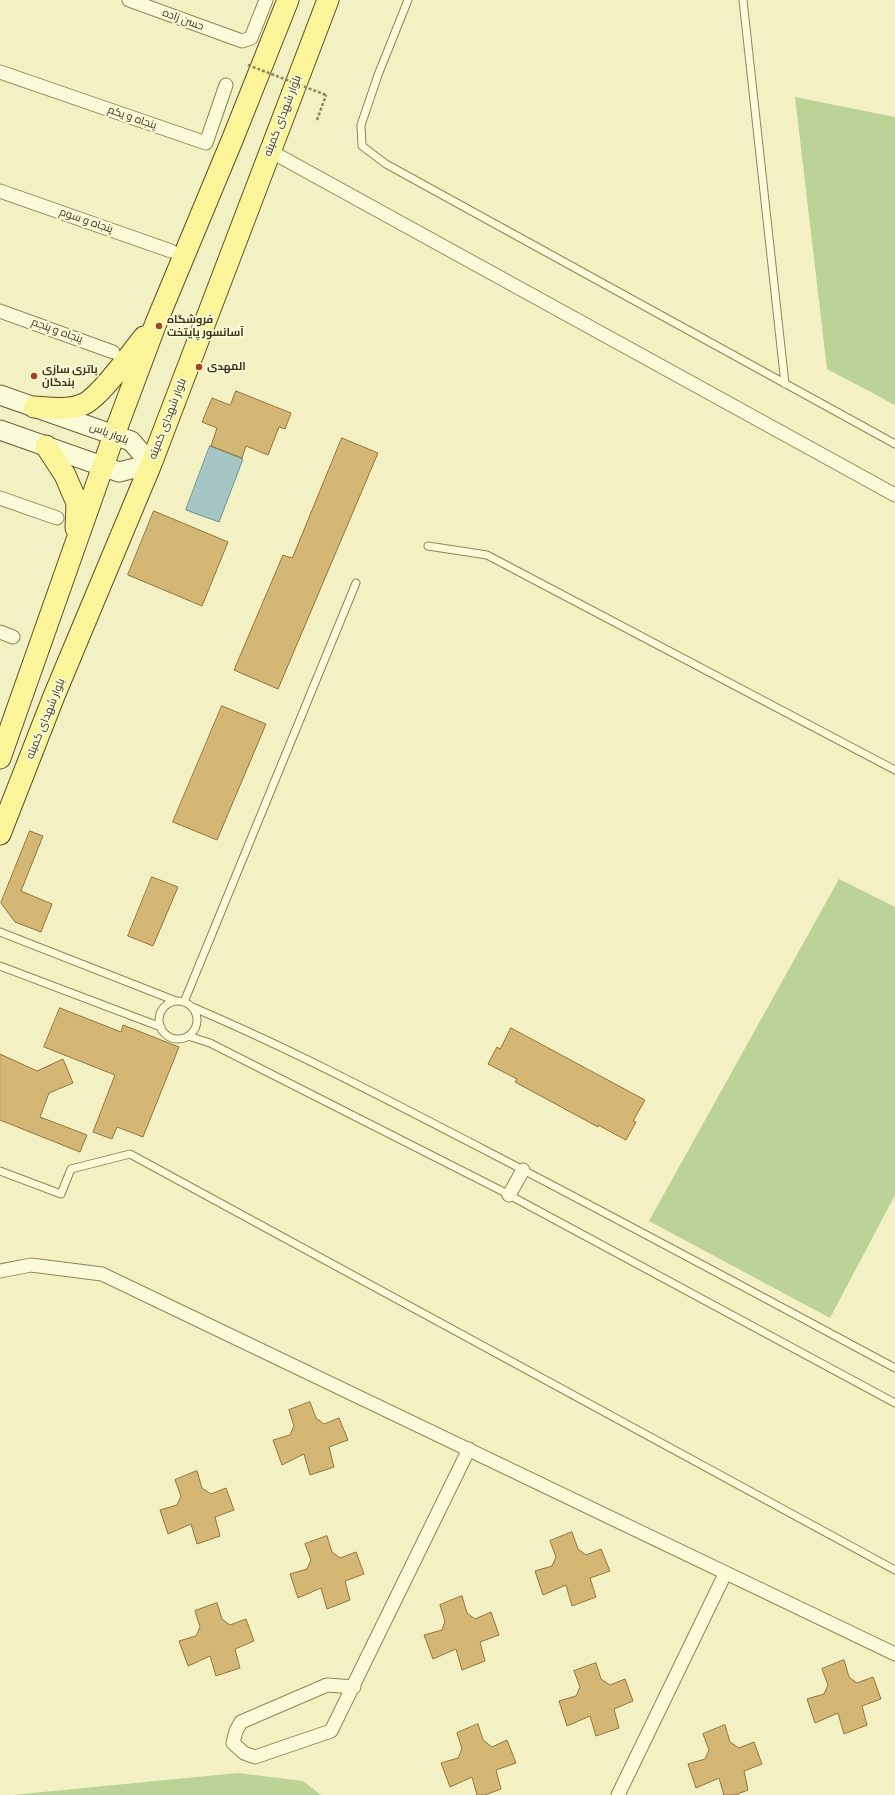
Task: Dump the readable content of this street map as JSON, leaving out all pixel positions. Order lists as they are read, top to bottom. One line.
{"streets":{"main road":["بلوار شهدای کمیته","بلوار یاس"],"street":["حسن زاده","پنجاه و یکم","پنجاه و سوم","پنجاه و پنجم"]},"crossings":[["بلوار شهدای کمیته","بلوار یاس"]],"places":["فروشگاه آسانسور پایتخت","المهدی","باتری سازی بندگان"]}
